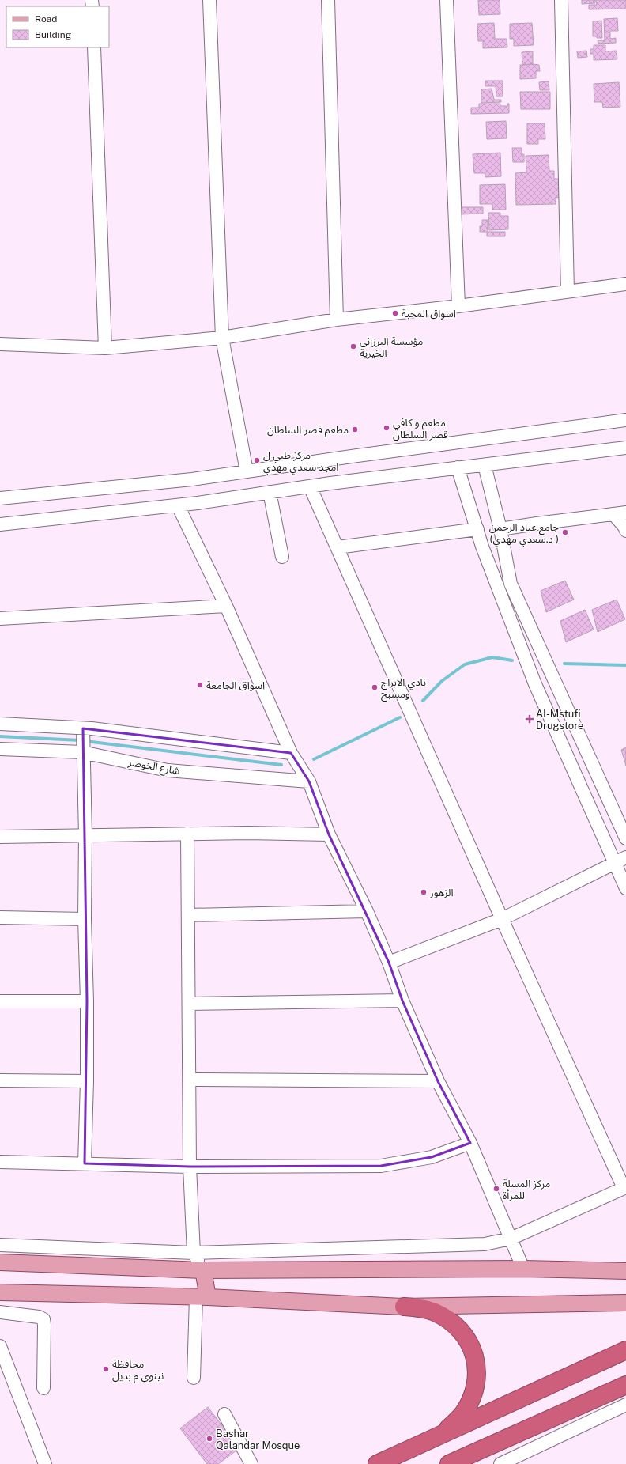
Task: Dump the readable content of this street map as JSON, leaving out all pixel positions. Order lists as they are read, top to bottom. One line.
{"streets":{"street":["شارع الخوصر"]},"places":{"other":["اسواق المحبة","مؤسسة البرزاني الخيرية","مطعم و كافي قصر السلطان","مطعم قصر السلطان","مركز طبي ل امجد سعدي مهدي","جامع عباد الرحمن (د.سعدي مهدي )","اسواق الجامعة","نادي الابراج ومسبح","الزهور","مركز المسلة للمرأة","محافظة نينوى م بديل","Bashar Qalandar Mosque"],"health":["Al-Mstufi Drugstore"]},"legend":["Road","Building"]}
